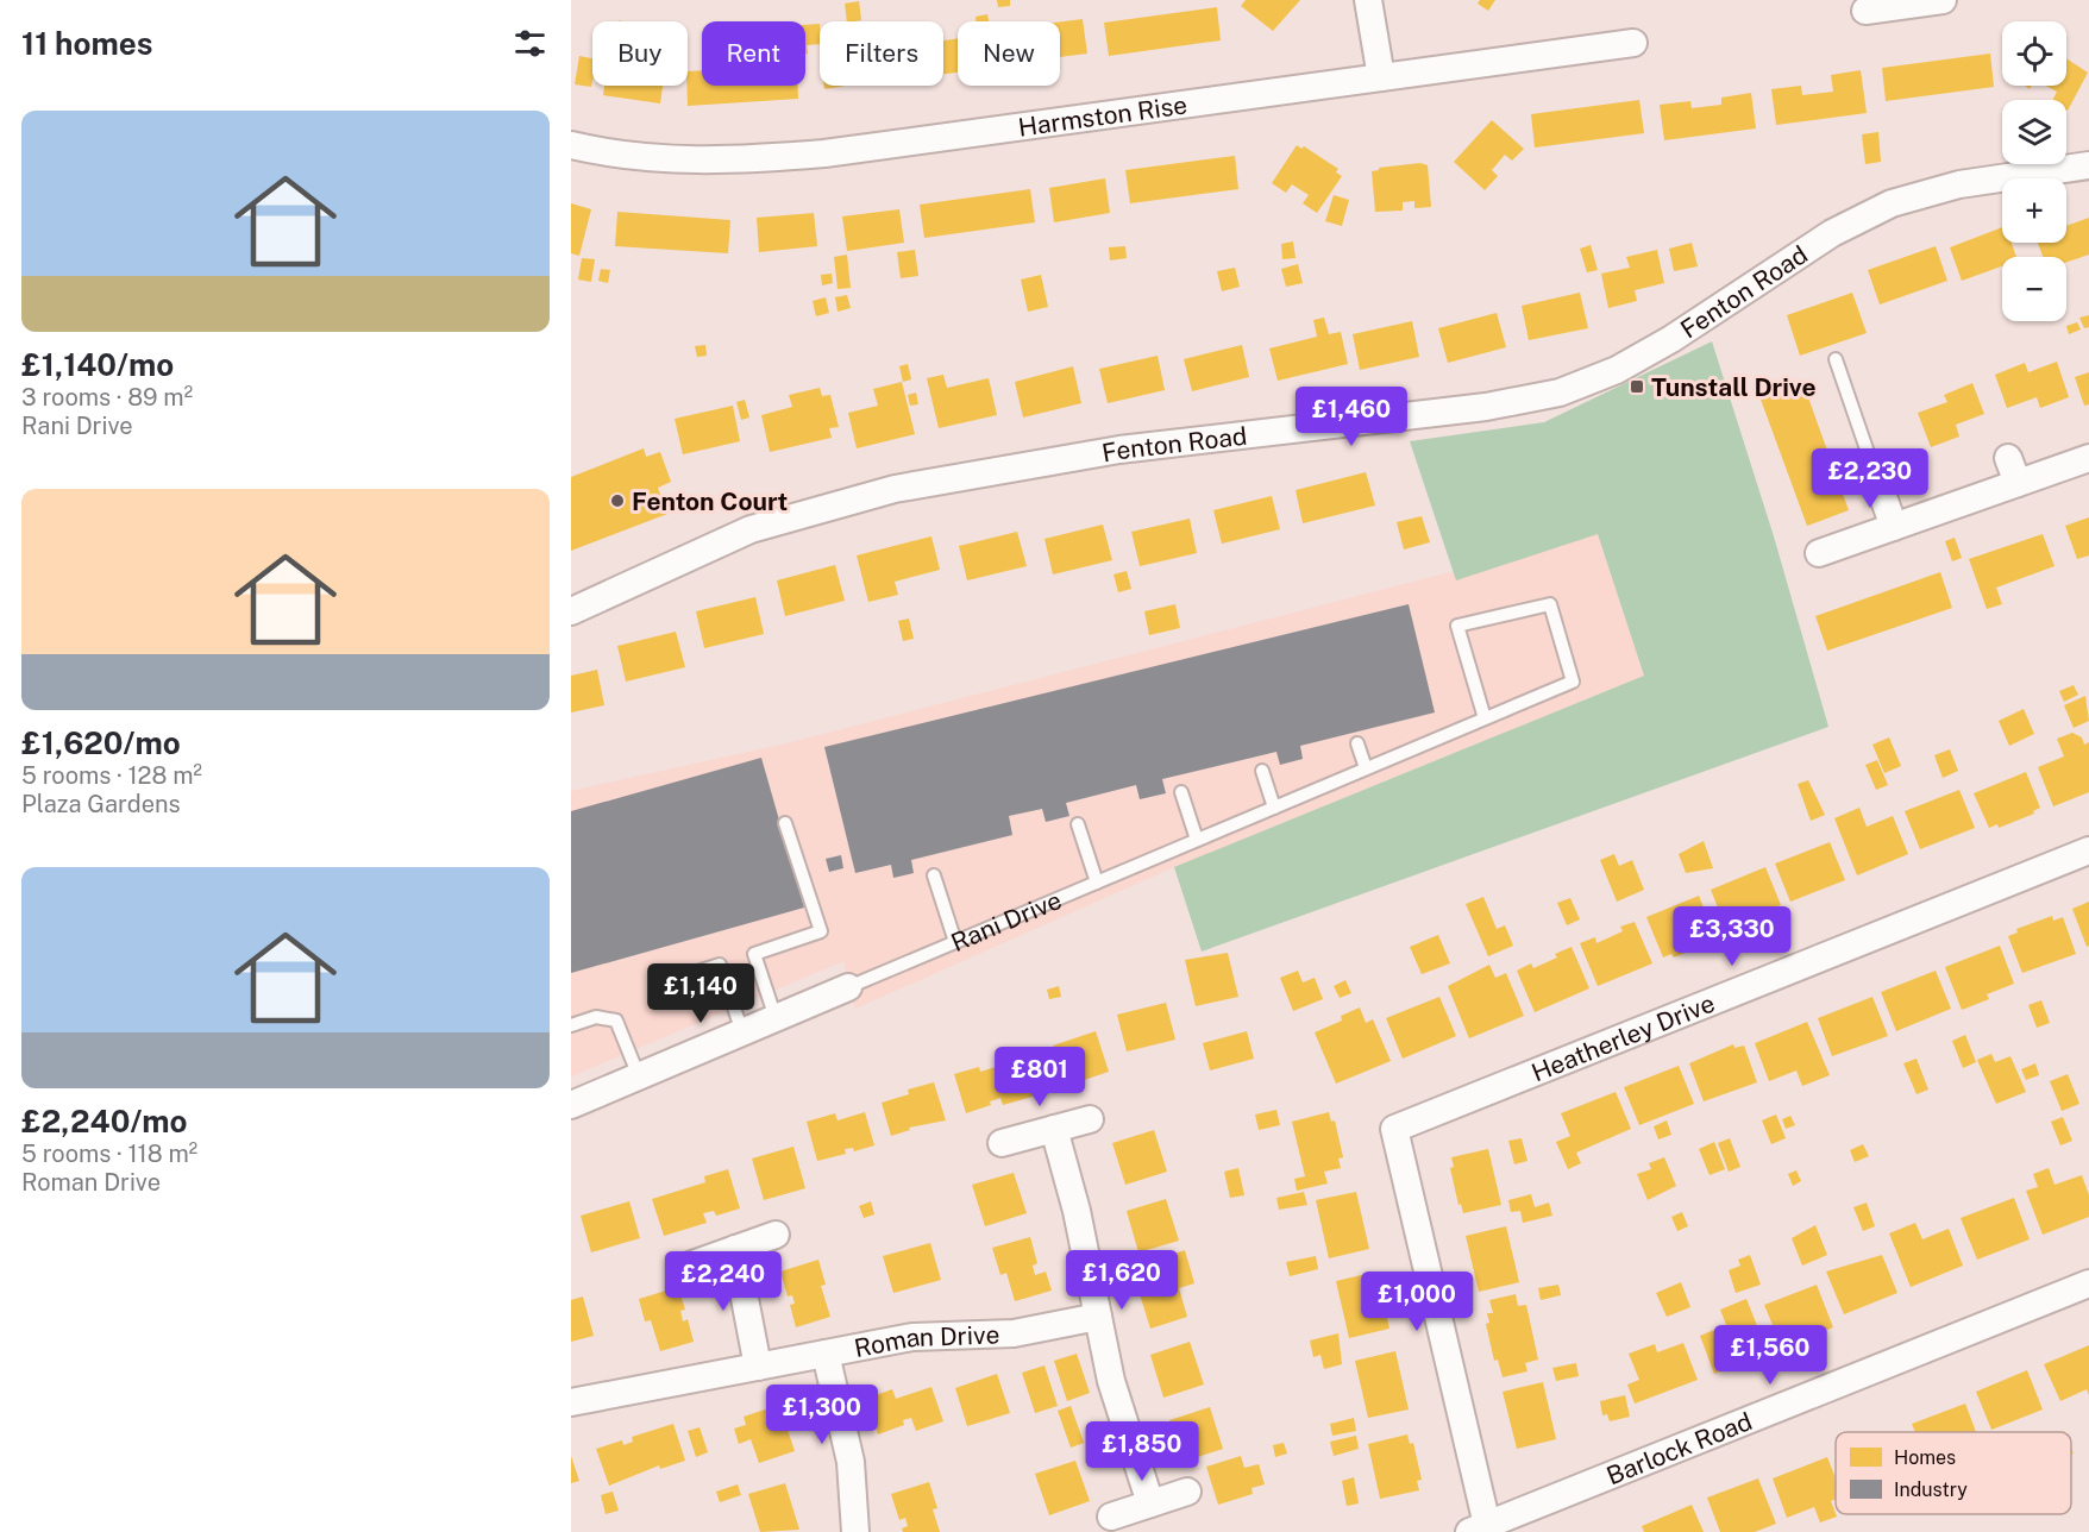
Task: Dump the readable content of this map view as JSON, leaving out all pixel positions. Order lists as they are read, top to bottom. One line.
{"streets":{"street":["Harmston Rise","Fenton Road","Rani Drive","Heatherley Drive","Roman Drive","Barlock Road"]},"crossings":[["Heatherley Drive","Barlock Road"]],"places":{"transit":["Tunstall Drive"],"other":["Fenton Court"]},"legend":["Homes","Industry"],"page":{"heading":"11 homes","map_buttons":["+","−"],"chip":["Buy","Rent","Filters","New"],"list":[{"name":"£1,140/mo","note":"3 rooms · 89 m² · Rani Drive"},{"name":"£1,620/mo","note":"5 rooms · 128 m² · Plaza Gardens"},{"name":"£2,240/mo","note":"5 rooms · 118 m² · Roman Drive"}],"price":["£1,460","£2,230","£3,330","£1,140","£801","£1,620","£2,240","£1,000","£1,560","£1,300","£1,850"]}}
